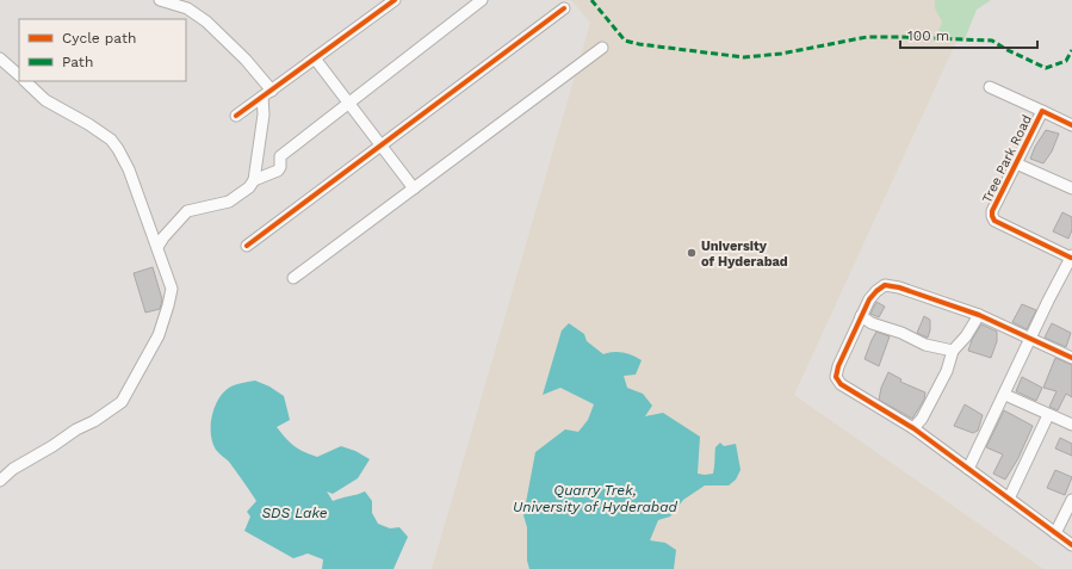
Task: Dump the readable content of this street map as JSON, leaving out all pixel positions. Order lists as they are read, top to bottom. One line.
{"streets":{"street":["Tree Park Road"]},"water":["Quarry Trek, University of Hyderabad","SDS Lake"],"places":["University of Hyderabad"],"legend":["Cycle path","Path"],"scale_bar":"100 m"}
